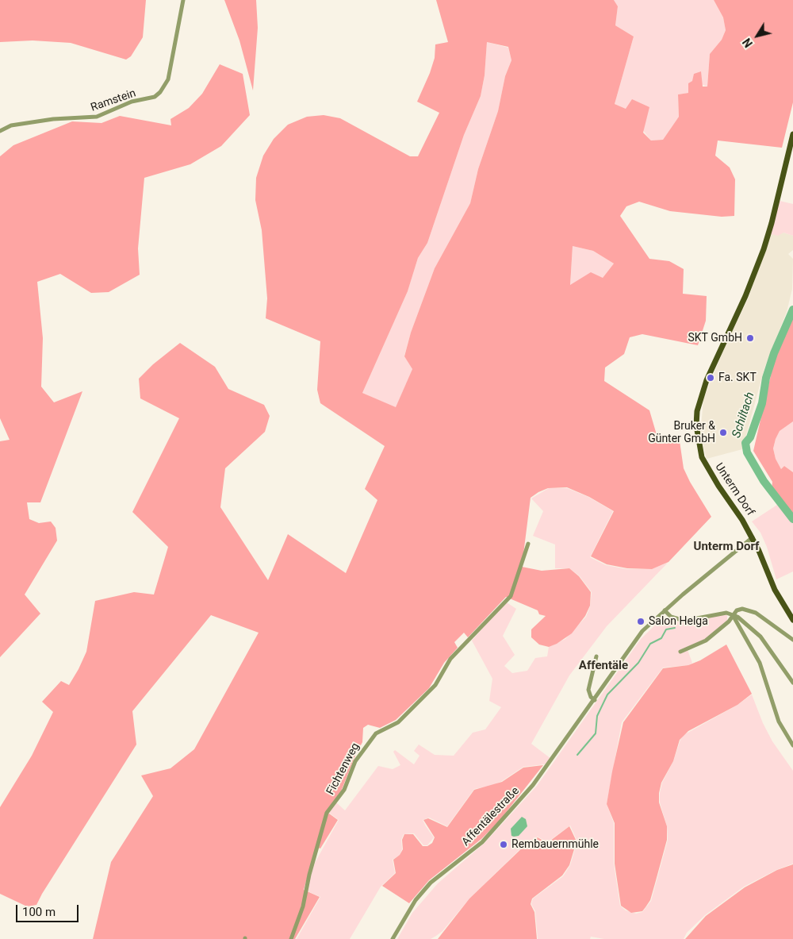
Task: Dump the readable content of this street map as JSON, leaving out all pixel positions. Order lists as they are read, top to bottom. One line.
{"streets":{"main road":["Unterm Dorf"],"street":["Ramstein","Fichtenweg","Affentälestraße"]},"crossings":[["Unterm Dorf","Affentälestraße"]],"districts":["Unterm Dorf","Affentäle"],"water":["Schiltach"],"places":["SKT GmbH","Fa. SKT","Bruker & Günter GmbH","Salon Helga","Rembauernmühle"],"scale_bar":"100 m","north":"bottom left"}
